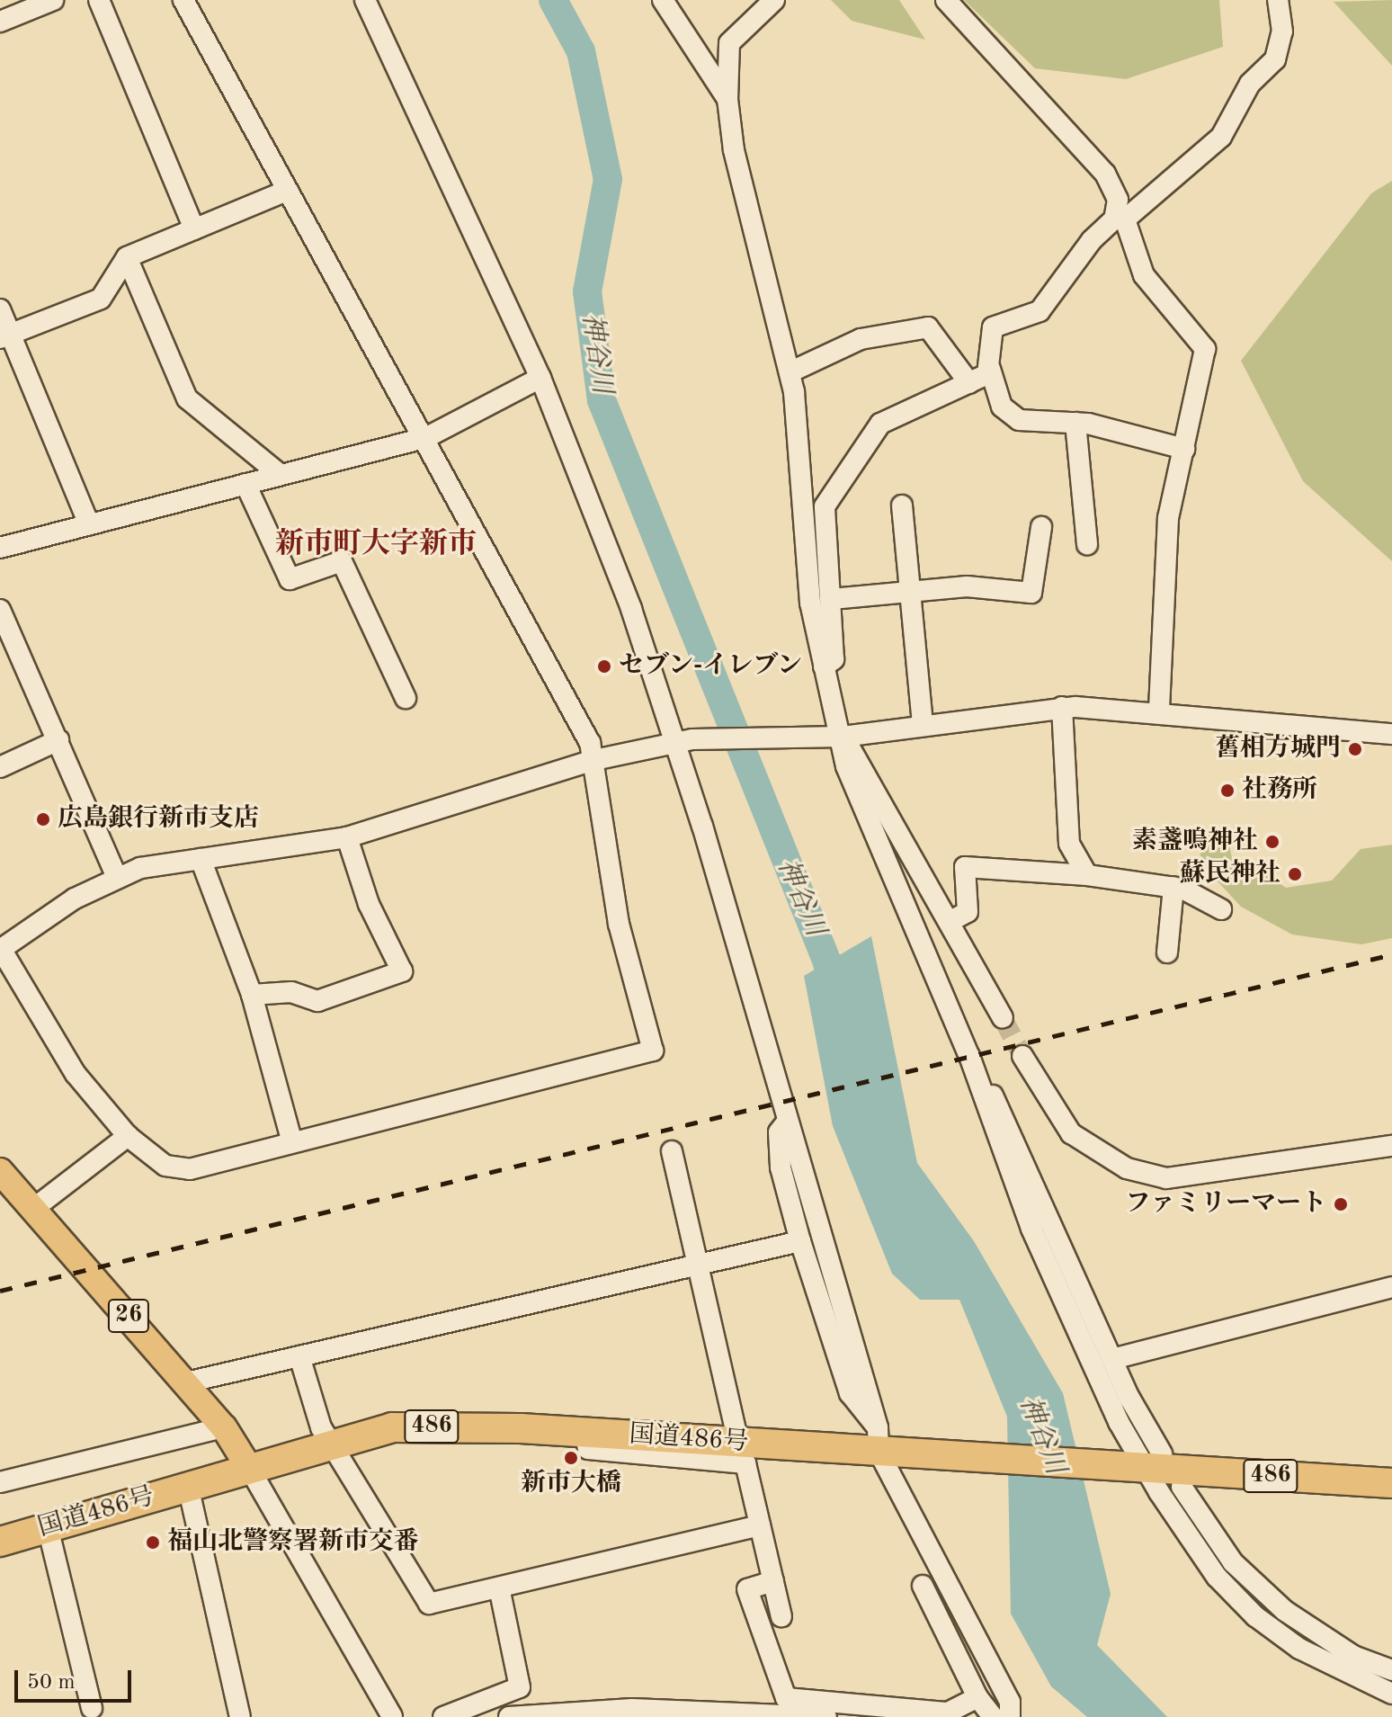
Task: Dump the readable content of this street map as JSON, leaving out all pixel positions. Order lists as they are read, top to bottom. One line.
{"streets":{"highway":["486","国道486号"],"main road":["26"]},"crossings":[["26","国道486号"]],"districts":["新市町大字新市"],"water":["神谷川"],"places":["セブン-イレブン","舊相方城門","社務所","広島銀行新市支店","素盞嗚神社","蘇民神社","ファミリーマート","新市大橋","福山北警察署新市交番"],"scale_bar":"50 m"}
